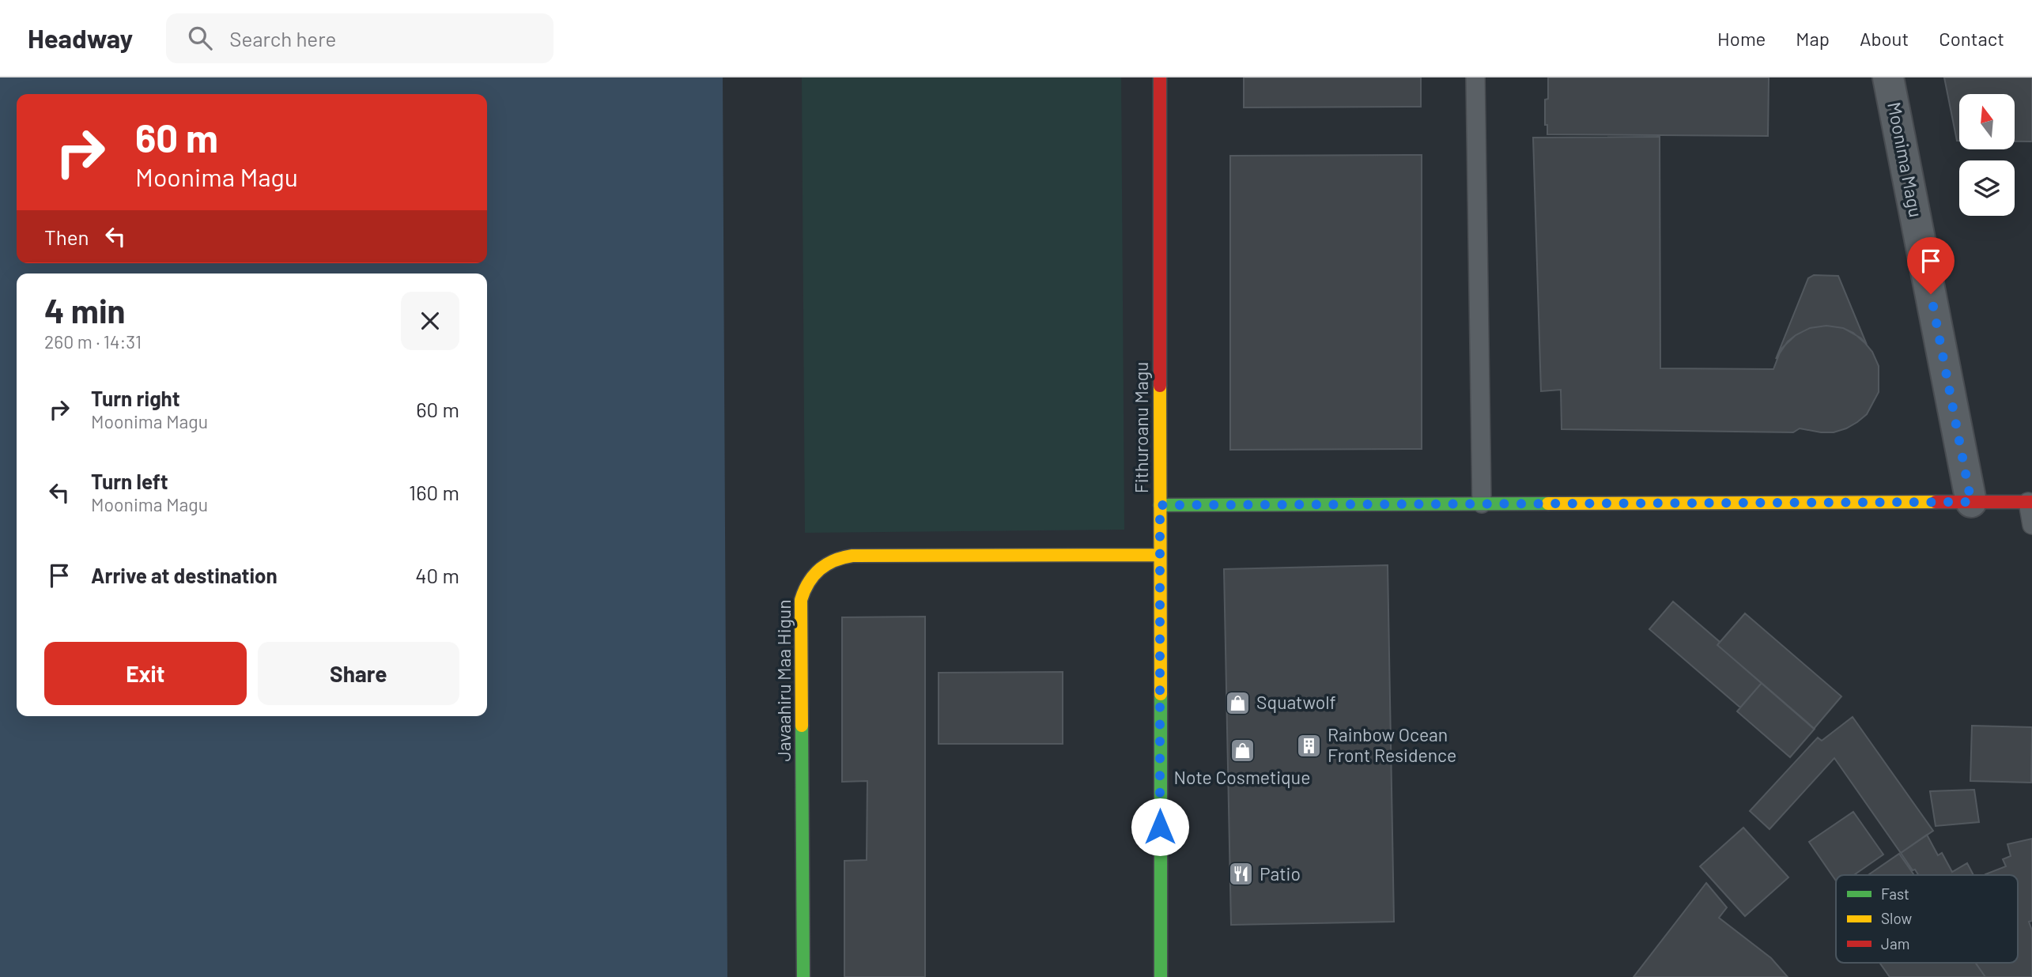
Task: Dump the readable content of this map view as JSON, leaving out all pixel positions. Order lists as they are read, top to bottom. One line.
{"streets":{"street":["Moonima Magu","Fithuroanu Magu","Javaahiru Maa Higun"]},"crossings":[["Fithuroanu Magu","Javaahiru Maa Higun"]],"places":{"shop":["Squatwolf","Note Cosmetique"],"building":["Rainbow Ocean Front Residence"],"restaurant":["Patio"]},"legend":["Fast","Slow","Jam"],"north":"top","page":{"header":"Headway","search":"Search here","nav":["Home","Map","About","Contact"],"turn":["60 m","Moonima Magu"],"then":"Then","heading":["4 min","260 m · 14:31"],"list":[{"name":"Turn right","note":"Moonima Magu","value":"60 m"},{"name":"Turn left","note":"Moonima Magu","value":"160 m"},{"name":"Arrive at destination","value":"40 m"}],"buttons":["Exit","Share"]}}
